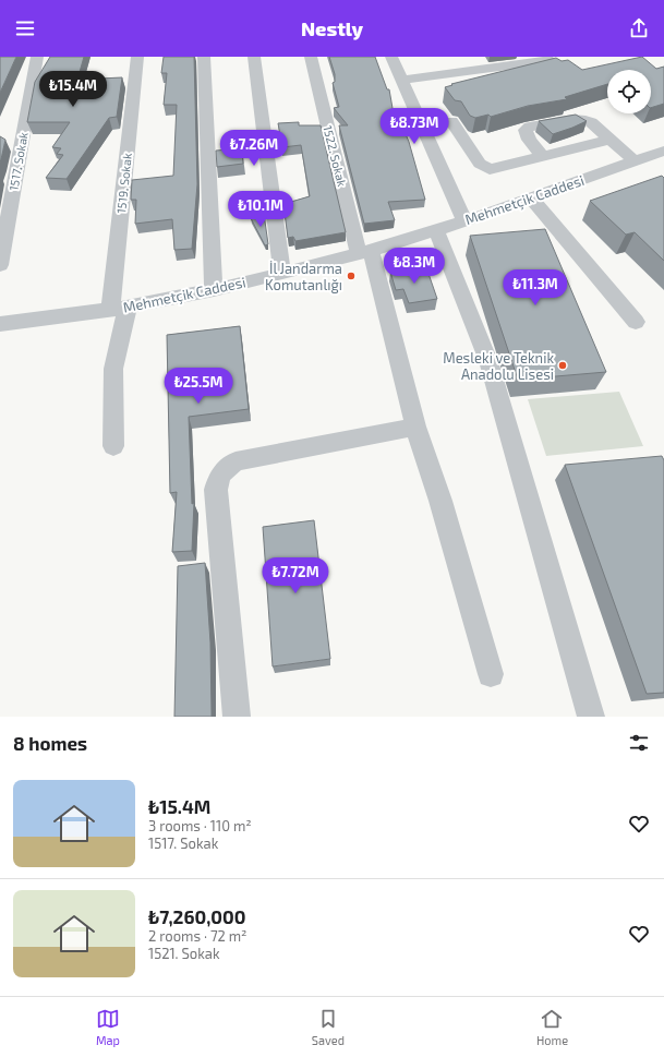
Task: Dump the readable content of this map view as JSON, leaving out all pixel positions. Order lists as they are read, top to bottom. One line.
{"streets":{"street":["1522. Sokak","1517. Sokak","1519. Sokak","Mehmetçik Caddesi"]},"crossings":[["1522. Sokak","Mehmetçik Caddesi"],["1519. Sokak","Mehmetçik Caddesi"]],"places":["İl Jandarma Komutanlığı","Mesleki ve Teknik Anadolu Lisesi"],"page":{"header":"Nestly","price":["₺15.4M","₺8.73M","₺7.26M","₺10.1M","₺8.3M","₺11.3M","₺25.5M","₺7.72M"],"heading":"8 homes","list":[{"name":"₺15.4M","note":"3 rooms · 110 m² · 1517. Sokak"},{"name":"₺7,260,000","note":"2 rooms · 72 m² · 1521. Sokak"}],"tabs":["Map","Saved","Home"]}}
